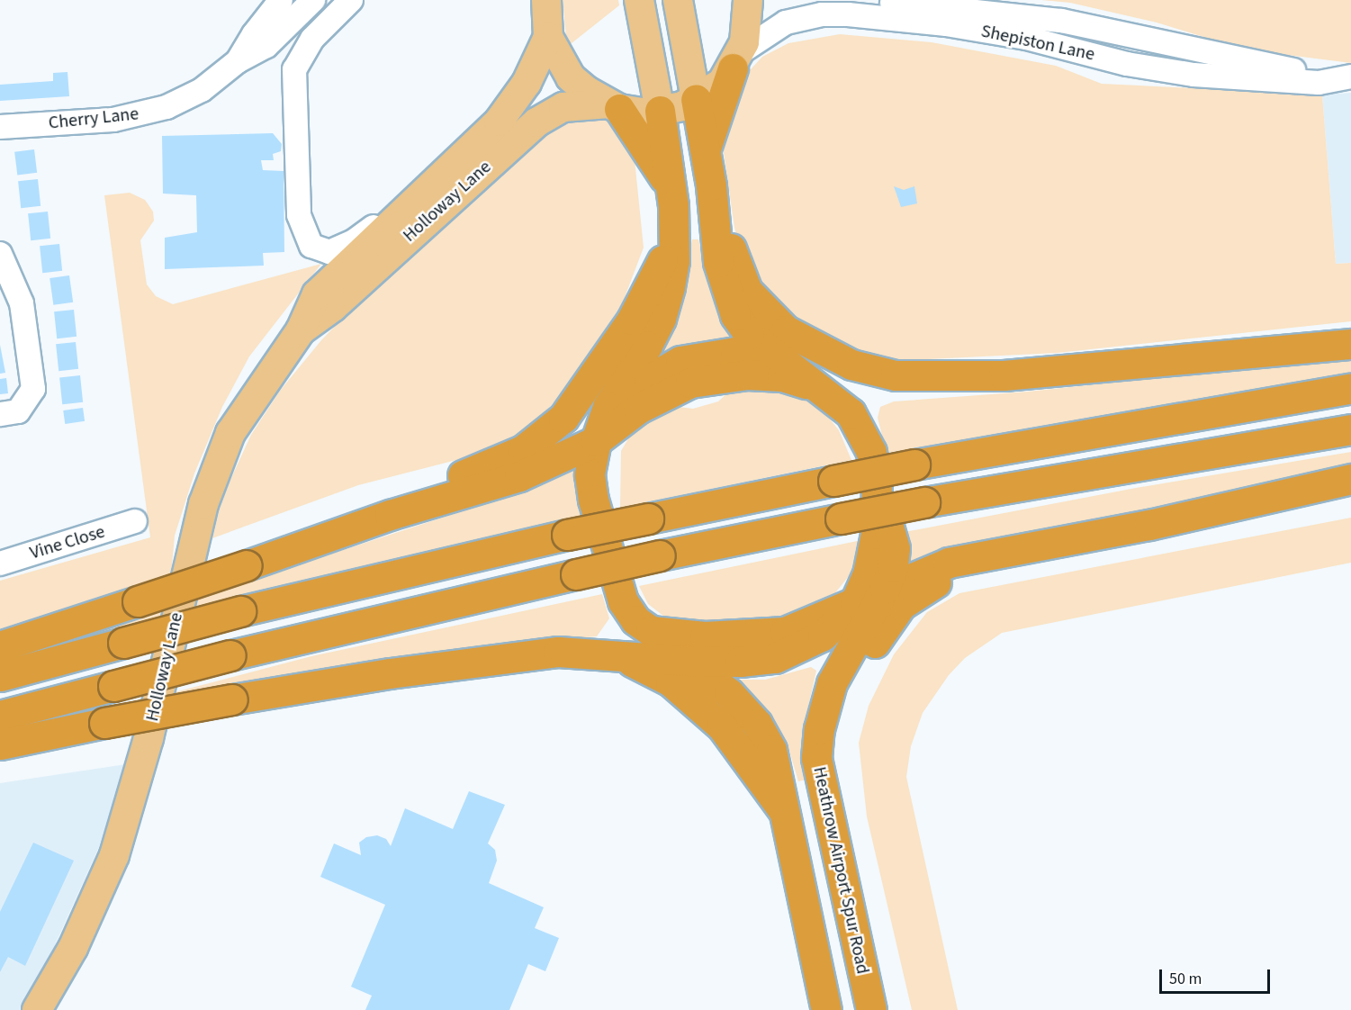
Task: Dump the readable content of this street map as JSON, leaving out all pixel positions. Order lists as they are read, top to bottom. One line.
{"streets":{"highway":["Heathrow Airport Spur Road"],"main road":["Holloway Lane"],"street":["Shepiston Lane","Cherry Lane","Vine Close"]},"crossings":[["Shepiston Lane","Holloway Lane"]],"scale_bar":"50 m"}
